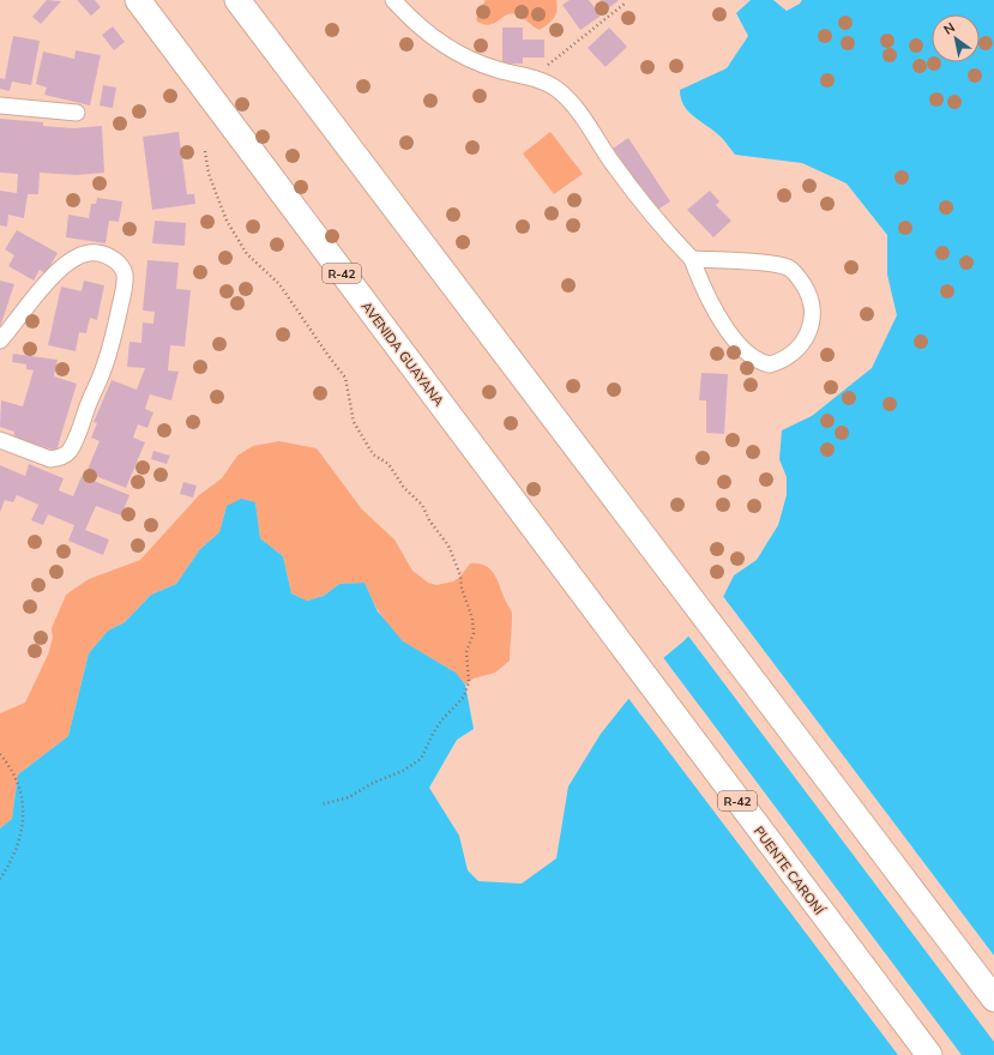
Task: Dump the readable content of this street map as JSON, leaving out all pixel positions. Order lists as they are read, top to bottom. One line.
{"streets":{"main road":["R-42","AVENIDA GUAYANA","PUENTE CARONÍ"]},"crossings":[["AVENIDA GUAYANA","PUENTE CARONÍ"]],"north":"top left"}
